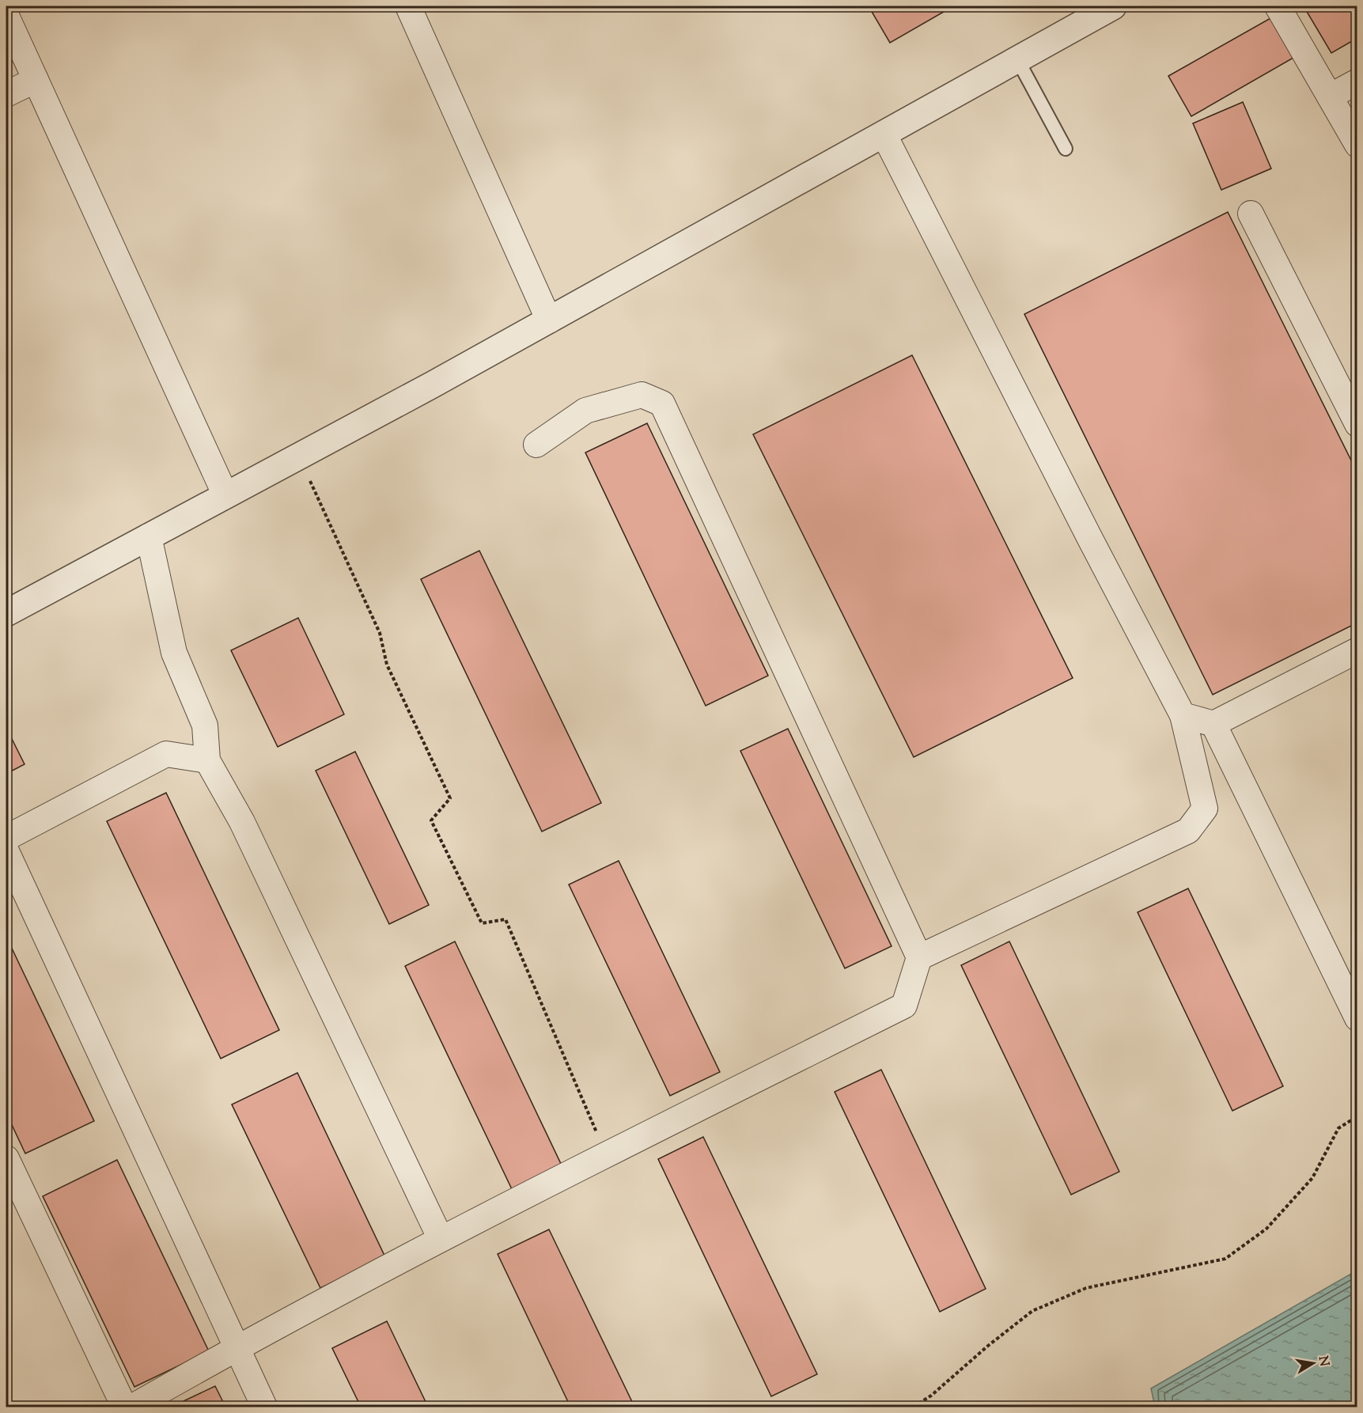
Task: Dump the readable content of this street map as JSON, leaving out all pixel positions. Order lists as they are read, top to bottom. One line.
{"north":"right"}
